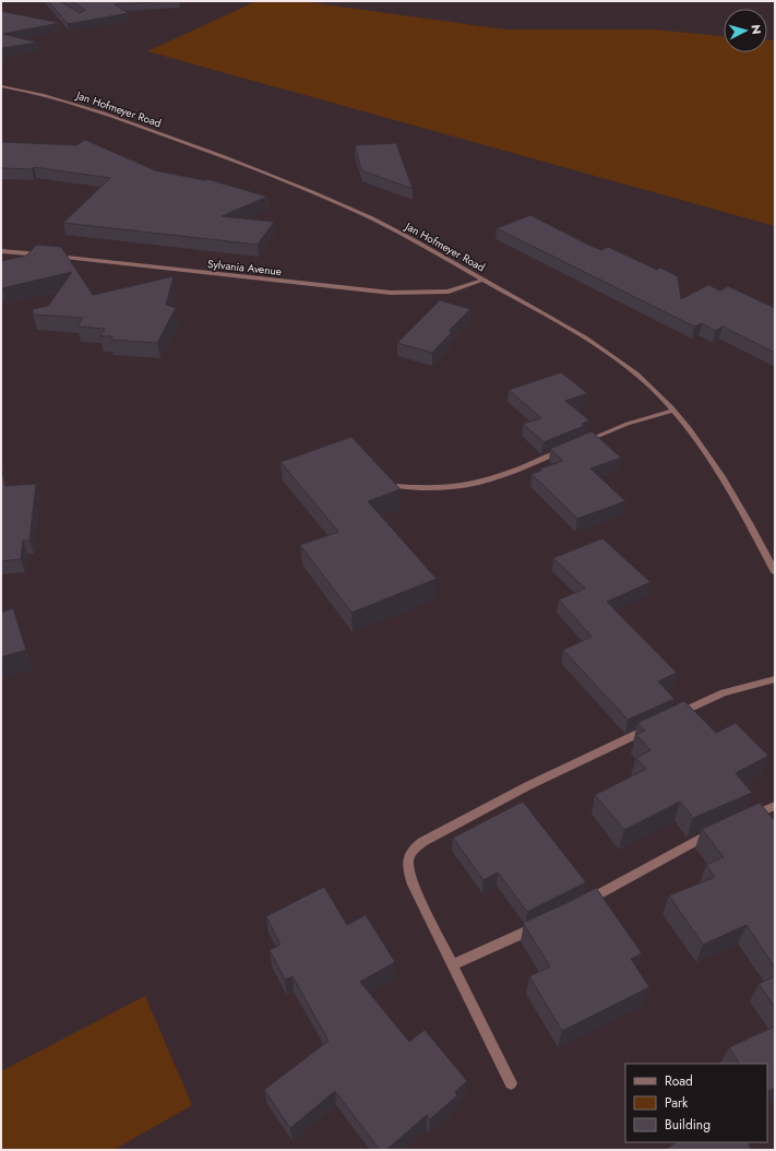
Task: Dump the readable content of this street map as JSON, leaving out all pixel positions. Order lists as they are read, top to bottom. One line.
{"streets":{"street":["Jan Hofmeyer Road","Sylvania Avenue"]},"crossings":[["Jan Hofmeyer Road","Sylvania Avenue"]],"legend":["Road","Park","Building"],"north":"right"}
